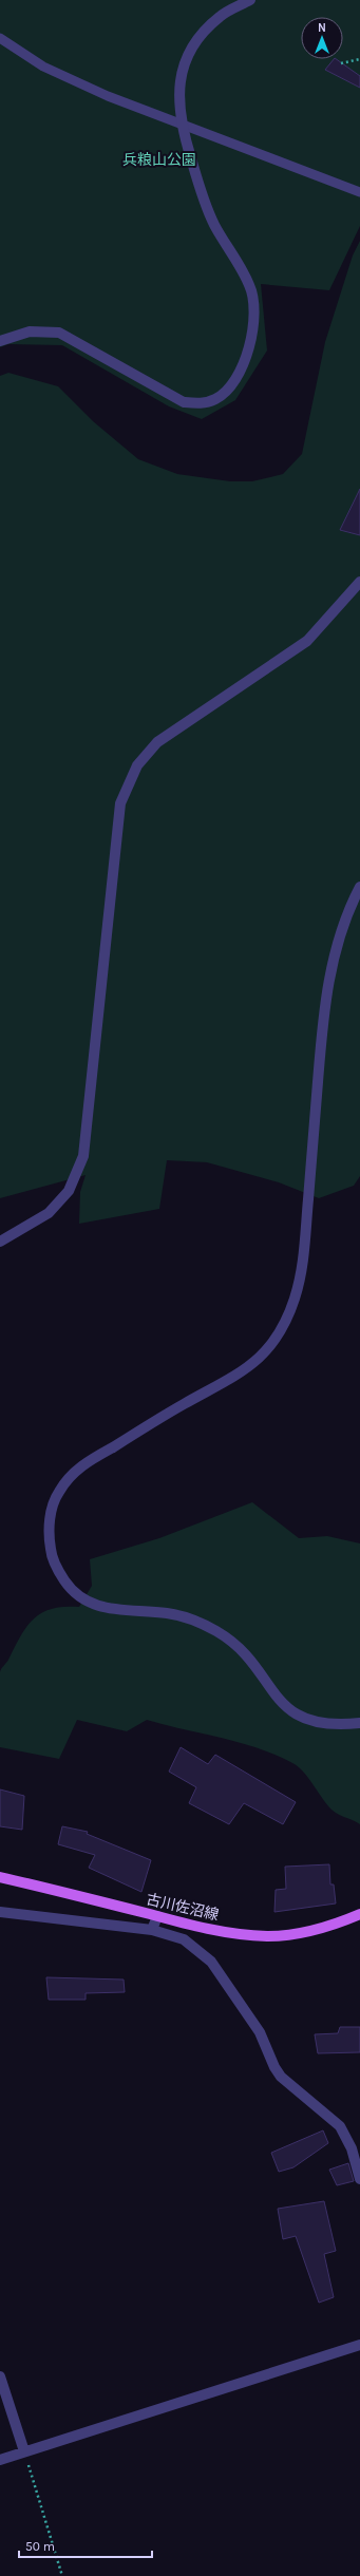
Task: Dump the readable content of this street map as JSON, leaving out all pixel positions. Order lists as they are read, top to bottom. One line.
{"streets":{"main road":["古川佐沼線"]},"parks":["兵粮山公園"],"scale_bar":"50 m","north":"top"}
